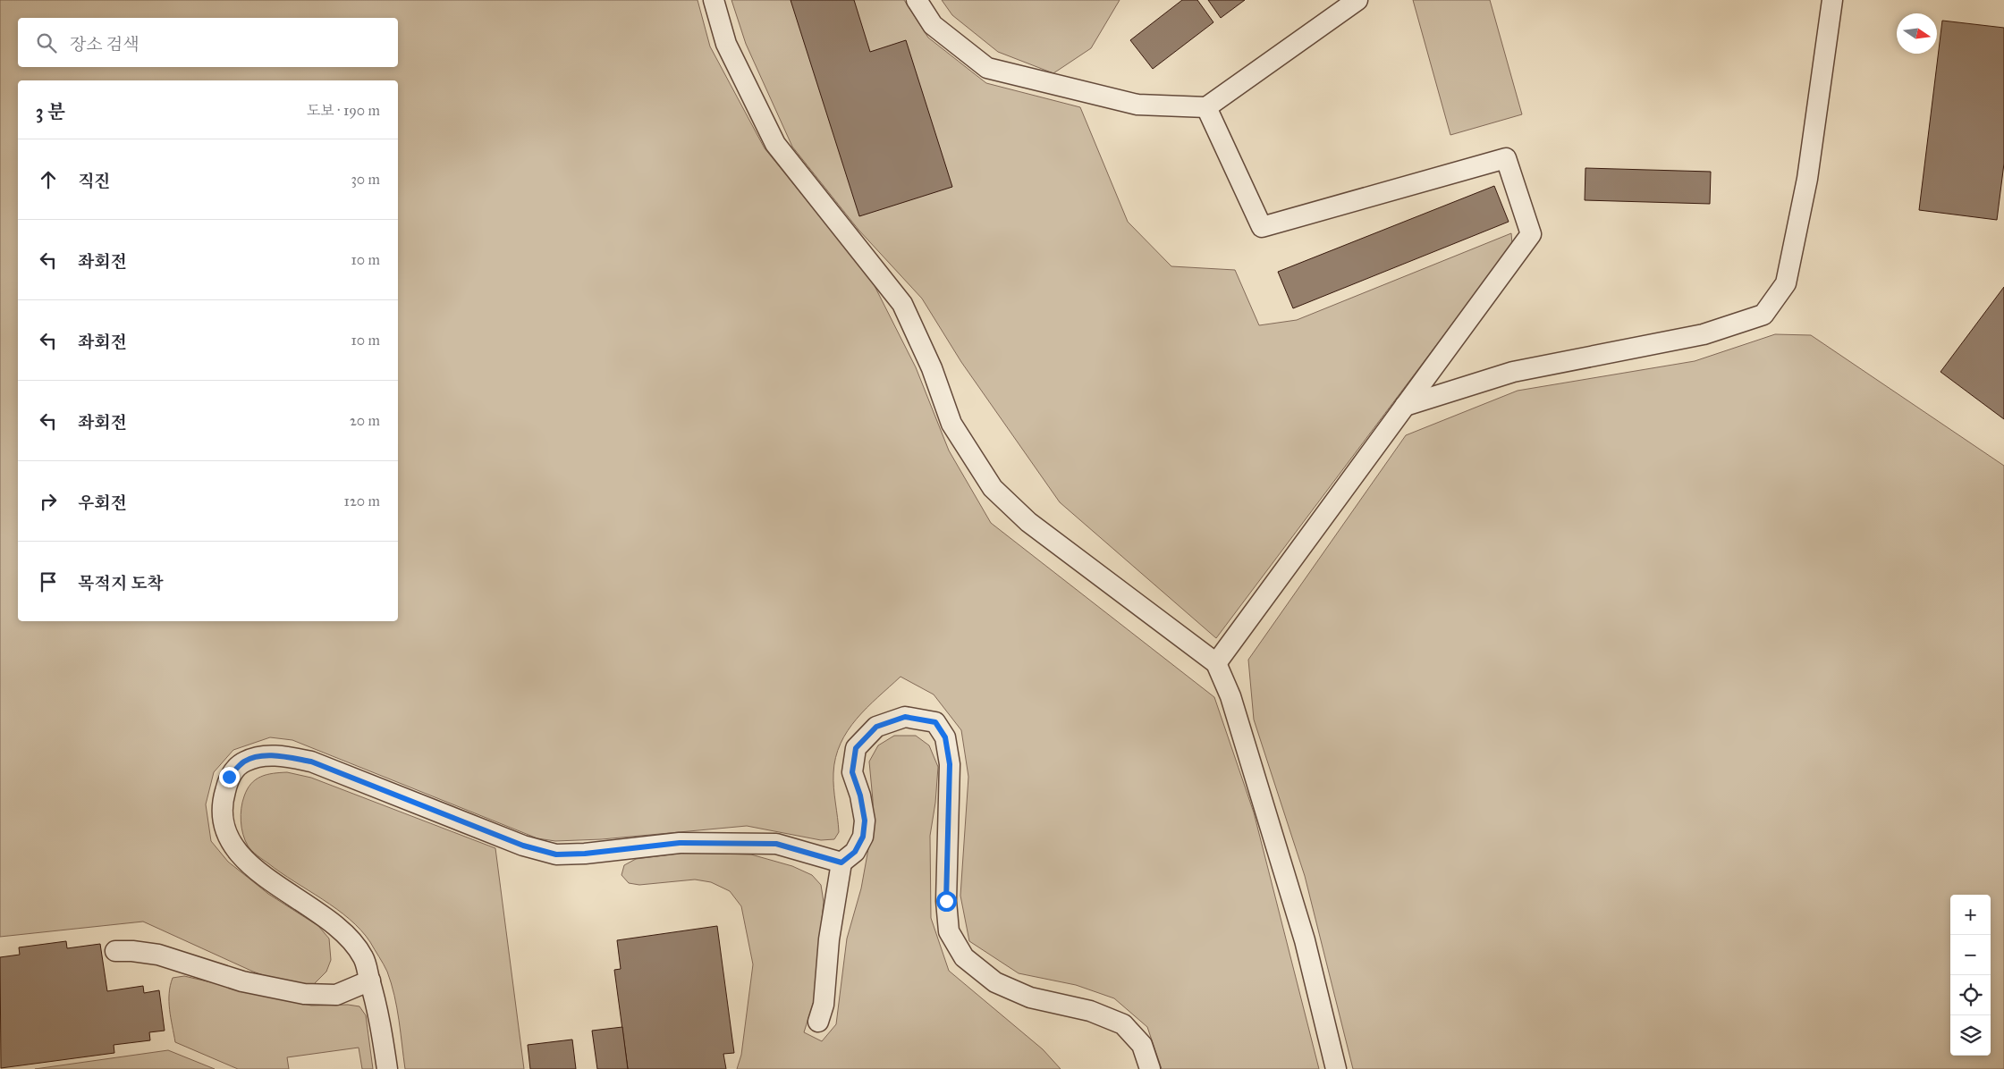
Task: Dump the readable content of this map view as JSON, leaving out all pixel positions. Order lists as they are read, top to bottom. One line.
{"north":"right","page":{"search":"장소 검색","heading":["3 분","도보 · 190 m"],"list":[["직진","30 m"],["좌회전","10 m"],["좌회전","10 m"],["좌회전","20 m"],["우회전","120 m"],"목적지 도착"],"map_buttons":["+","−"]}}
